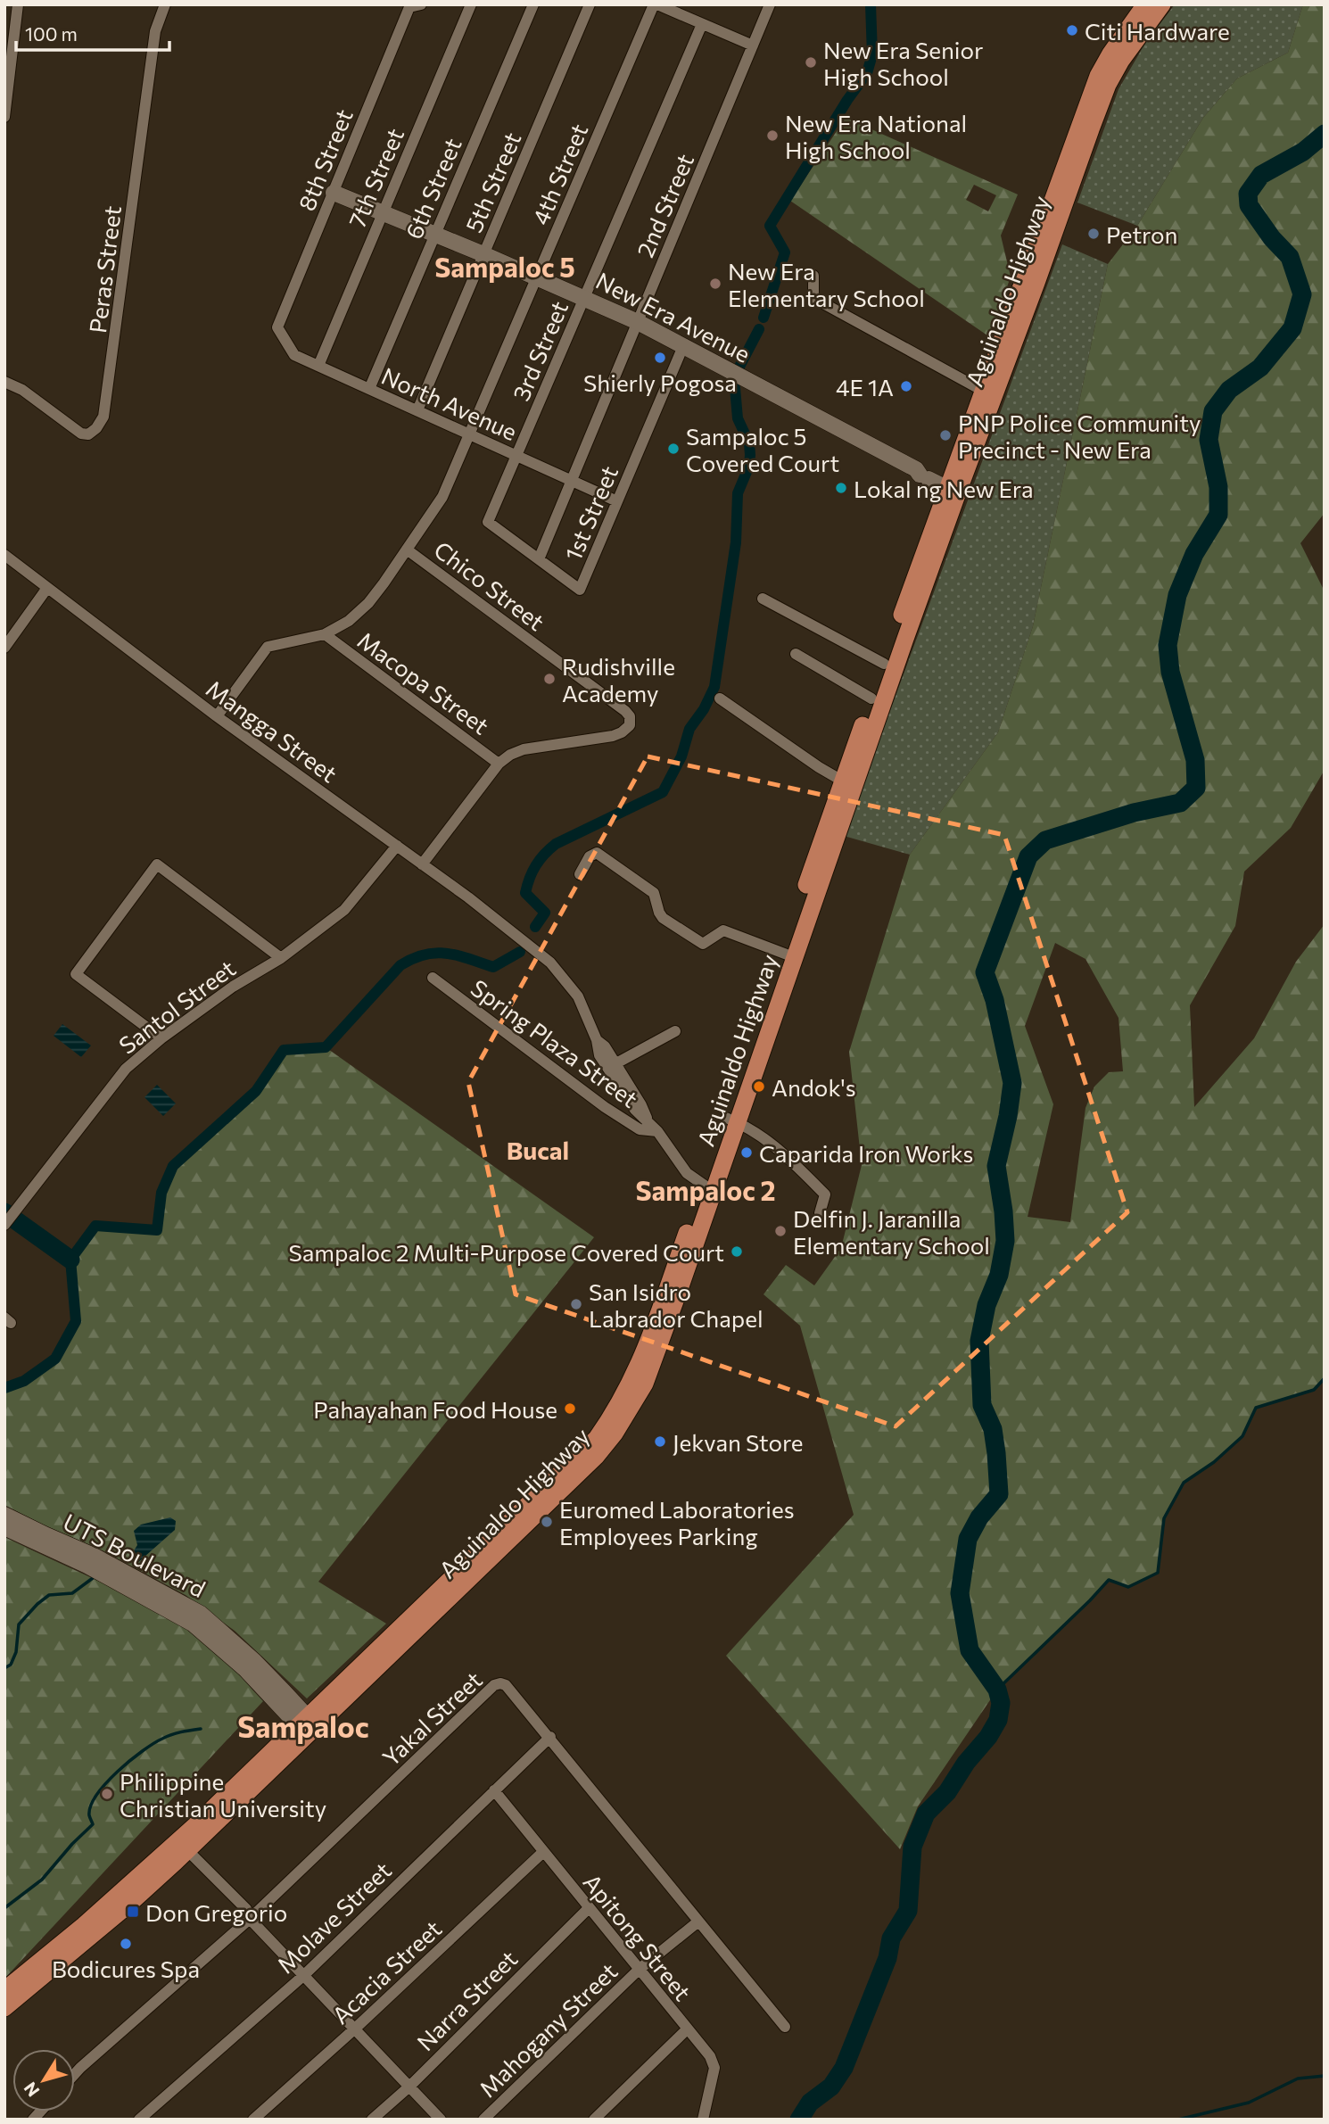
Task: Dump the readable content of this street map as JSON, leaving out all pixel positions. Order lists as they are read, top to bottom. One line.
{"streets":{"main road":["Aguinaldo Highway","New Era Avenue","UTS Boulevard"],"street":["8th Street","4th Street","7th Street","5th Street","6th Street","2nd Street","Peras Street","3rd Street","North Avenue","1st Street","Chico Street","Macopa Street","Mangga Street","Santol Street","Spring Plaza Street","Yakal Street","Molave Street","Apitong Street","Acacia Street","Narra Street","Mahogany Street"]},"crossings":[["8th Street","New Era Avenue"],["8th Street","North Avenue"],["4th Street","New Era Avenue"],["4th Street","North Avenue"],["4th Street","Chico Street"],["4th Street","Macopa Street"],["7th Street","New Era Avenue"],["7th Street","North Avenue"],["5th Street","New Era Avenue"],["5th Street","North Avenue"],["6th Street","New Era Avenue"],["6th Street","North Avenue"],["2nd Street","New Era Avenue"],["2nd Street","North Avenue"],["2nd Street","1st Street"],["Aguinaldo Highway","New Era Avenue"],["Aguinaldo Highway","UTS Boulevard"],["New Era Avenue","3rd Street"],["New Era Avenue","1st Street"],["3rd Street","North Avenue"],["3rd Street","1st Street"],["North Avenue","1st Street"],["Chico Street","Macopa Street"],["Mangga Street","Santol Street"],["Yakal Street","Molave Street"],["Yakal Street","Mahogany Street"],["Molave Street","Apitong Street"],["Apitong Street","Acacia Street"],["Apitong Street","Narra Street"],["Apitong Street","Mahogany Street"]],"districts":["Sampaloc 5","Bucal","Sampaloc 2","Sampaloc"],"places":{"other":["Citi Hardware","New Era Senior High School","New Era National High School","Petron","New Era Elementary School","Shierly Pogosa","4E 1A","PNP Police Community Precinct - New Era","Sampaloc 5 Covered Court","Lokal ng New Era","Rudishville Academy","Andok's","Caparida Iron Works","Delfin J. Jaranilla Elementary School","Sampaloc 2 Multi-Purpose Covered Court","San Isidro Labrador Chapel","Pahayahan Food House","Jekvan Store","Euromed Laboratories Employees Parking","Philippine Christian University","Bodicures Spa"],"transit":["Don Gregorio"]},"scale_bar":"100 m","north":"bottom left"}
